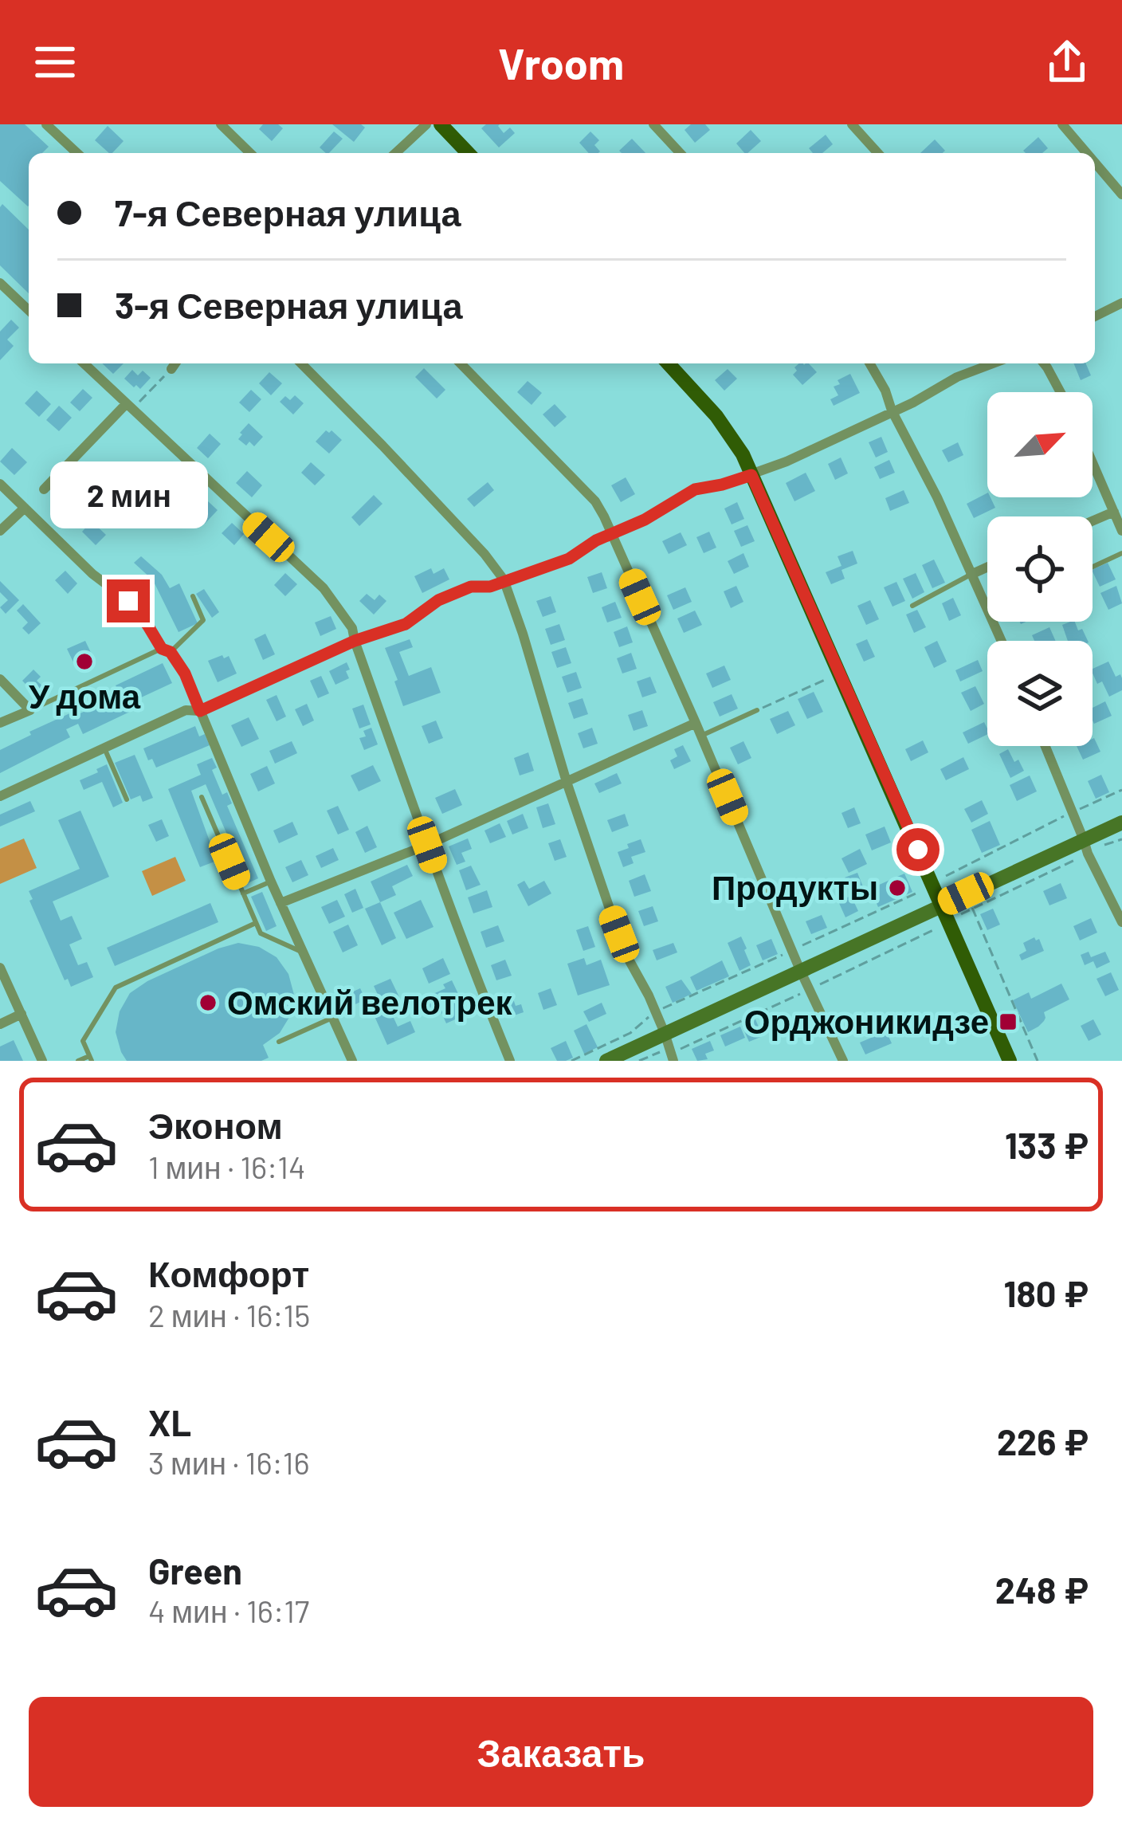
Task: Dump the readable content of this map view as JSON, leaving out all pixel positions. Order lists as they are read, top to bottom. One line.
{"places":{"other":["У дома","Продукты","Омский велотрек"],"transit":["Орджоникидзе"]},"north":"top right","page":{"header":"Vroom","banner":["7-я Северная улица","3-я Северная улица"],"bubble":"2 мин","list":[{"name":"Эконом","note":"1 мин · 16:14","value":"133 ₽"},{"name":"Комфорт","note":"2 мин · 16:15","value":"180 ₽"},{"name":"XL","note":"3 мин · 16:16","value":"226 ₽"},{"name":"Green","note":"4 мин · 16:17","value":"248 ₽"}],"buttons":"Заказать"}}
